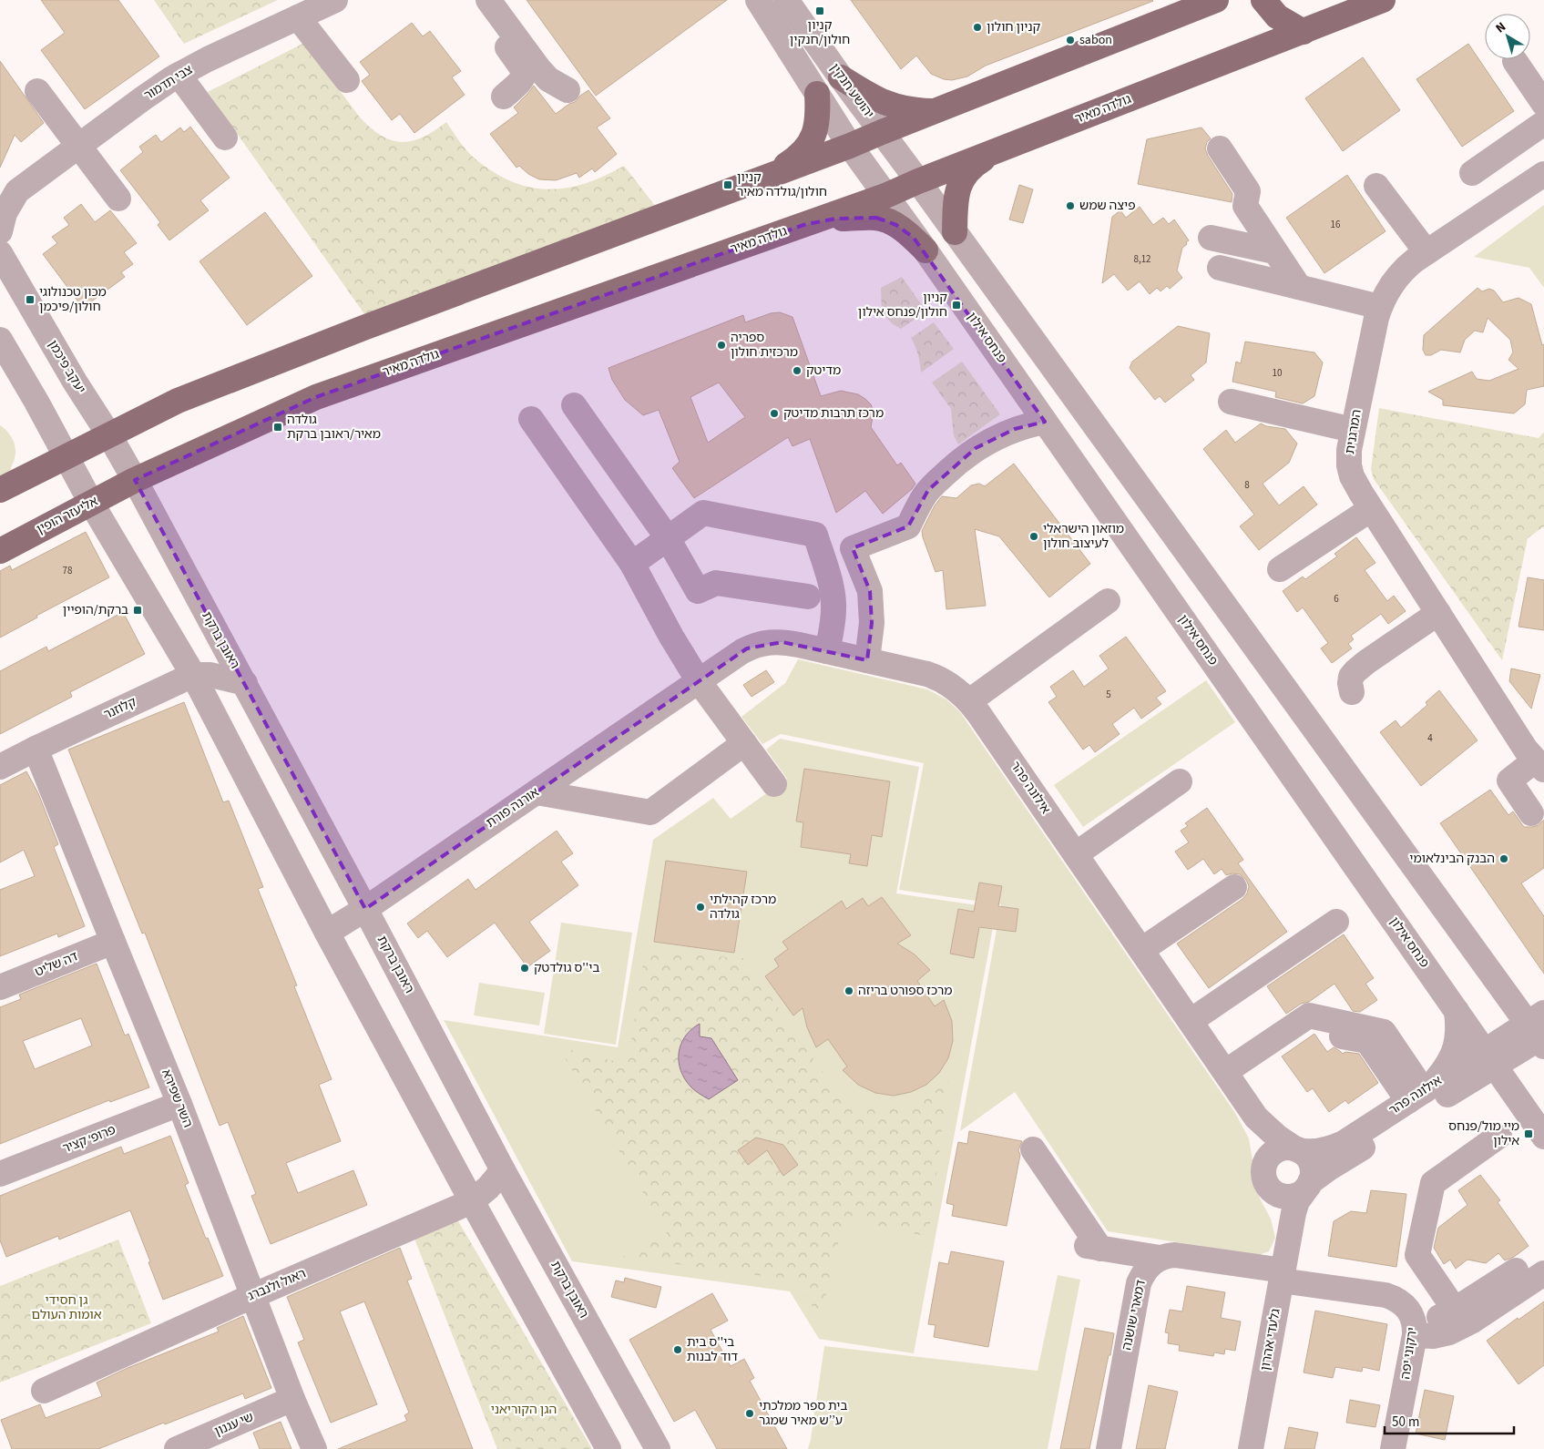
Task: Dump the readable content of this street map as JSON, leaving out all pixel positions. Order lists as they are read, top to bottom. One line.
{"streets":{"main road":["גולדה מאיר","אליעזר הופין"],"street":["צבי תדמור","יהושע חנקין","פנחס אילון","יעקב פיכמן","המרגנית","ראובן ברקת","קלוזנר","אילונה פהר","אורנה פורת","דה שליט","השר שפירא","פרופ׳ קציר","ראול ולנברג","דמארי שושנה","גלעדי אהרון","ירקוני יפה","שי עגנון"]},"crossings":[["יהושע חנקין","גולדה מאיר"],["גולדה מאיר","פנחס אילון"],["גולדה מאיר","יעקב פיכמן"],["גולדה מאיר","אליעזר הופין"],["גולדה מאיר","ראובן ברקת"],["פנחס אילון","אילונה פהר"],["יעקב פיכמן","אליעזר הופין"],["יעקב פיכמן","ראובן ברקת"],["אליעזר הופין","ראובן ברקת"],["ראובן ברקת","קלוזנר"],["ראובן ברקת","אורנה פורת"],["ראובן ברקת","ראול ולנברג"],["קלוזנר","השר שפירא"],["אילונה פהר","אורנה פורת"],["אילונה פהר","גלעדי אהרון"],["דה שליט","השר שפירא"],["השר שפירא","פרופ׳ קציר"],["השר שפירא","ראול ולנברג"],["השר שפירא","שי עגנון"],["גלעדי אהרון","ירקוני יפה"]],"parks":["גן חסידי אומות העולם","הגן הקוריאני"],"places":{"transit":["קניון חולון/חנקין","קניון חולון/גולדה מאיר","מכון טכנולוגי חולון/פיכמן","קניון חולון/פנחס אילון","גולדה מאיר/ראובן ברקת","ברקת/הופיין","מיי מול/פנחס אילון"],"other":["קניון חולון","sabon","פיצה שמש","ספריה מרכזית חולון","מדיטק","מרכז תרבות מדיטק","מוזאון הישראלי לעיצוב חולון","הבנק הבינלאומי","מרכז קהילתי גולדה","בי''ס גולדטק","מרכז ספורט בריזה","בי''ס בית דוד לבנות","בית ספר ממלכתי ע’’ש מאיר שמגר"]},"house_numbers":["16","8,12","10","8","78","6","5","4"],"scale_bar":"50 m","north":"top left"}
